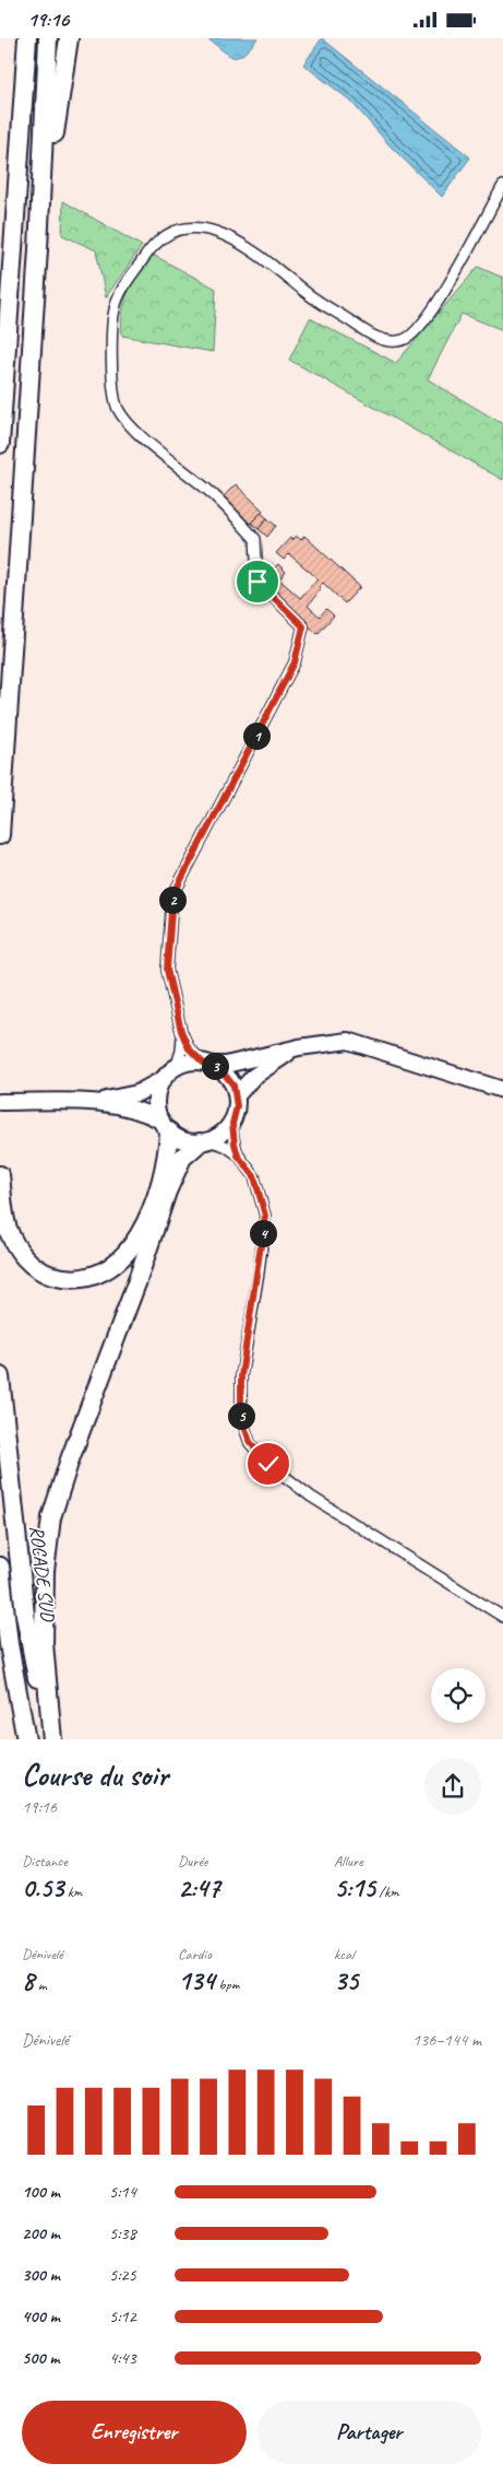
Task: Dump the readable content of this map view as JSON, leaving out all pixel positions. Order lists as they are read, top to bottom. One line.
{"streets":{"highway":["ROCADE SUD"]},"page":{"status":"19:16","pins":["1","2","3","4","5"],"heading":["Course du soir","19:16"],"stats":[["Distance","0.53 km"],["Durée","2:47"],["Allure","5:15 /km"],["Dénivelé","8 m"],["Cardio","134 bpm"],["kcal","35"]],"chart":["Dénivelé","136–144 m"],"list":[{"name":"100 m","note":"5:14"},{"name":"200 m","note":"5:38"},{"name":"300 m","note":"5:25"},{"name":"400 m","note":"5:12"},{"name":"500 m","note":"4:43"}],"buttons":["Enregistrer","Partager"]}}
